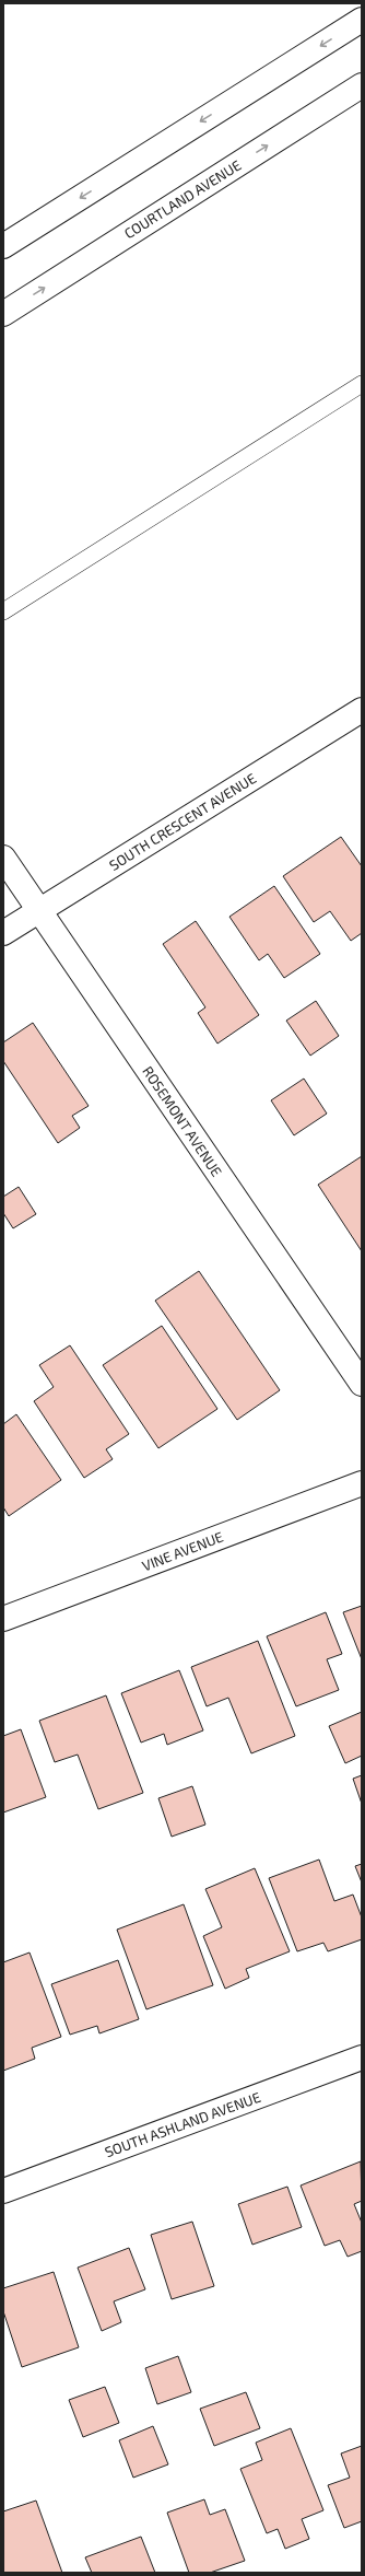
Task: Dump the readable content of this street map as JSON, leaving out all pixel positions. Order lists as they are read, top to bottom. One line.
{"streets":{"street":["COURTLAND AVENUE","SOUTH CRESCENT AVENUE","ROSEMONT AVENUE","VINE AVENUE","SOUTH ASHLAND AVENUE"]},"crossings":[["SOUTH CRESCENT AVENUE","ROSEMONT AVENUE"]]}
